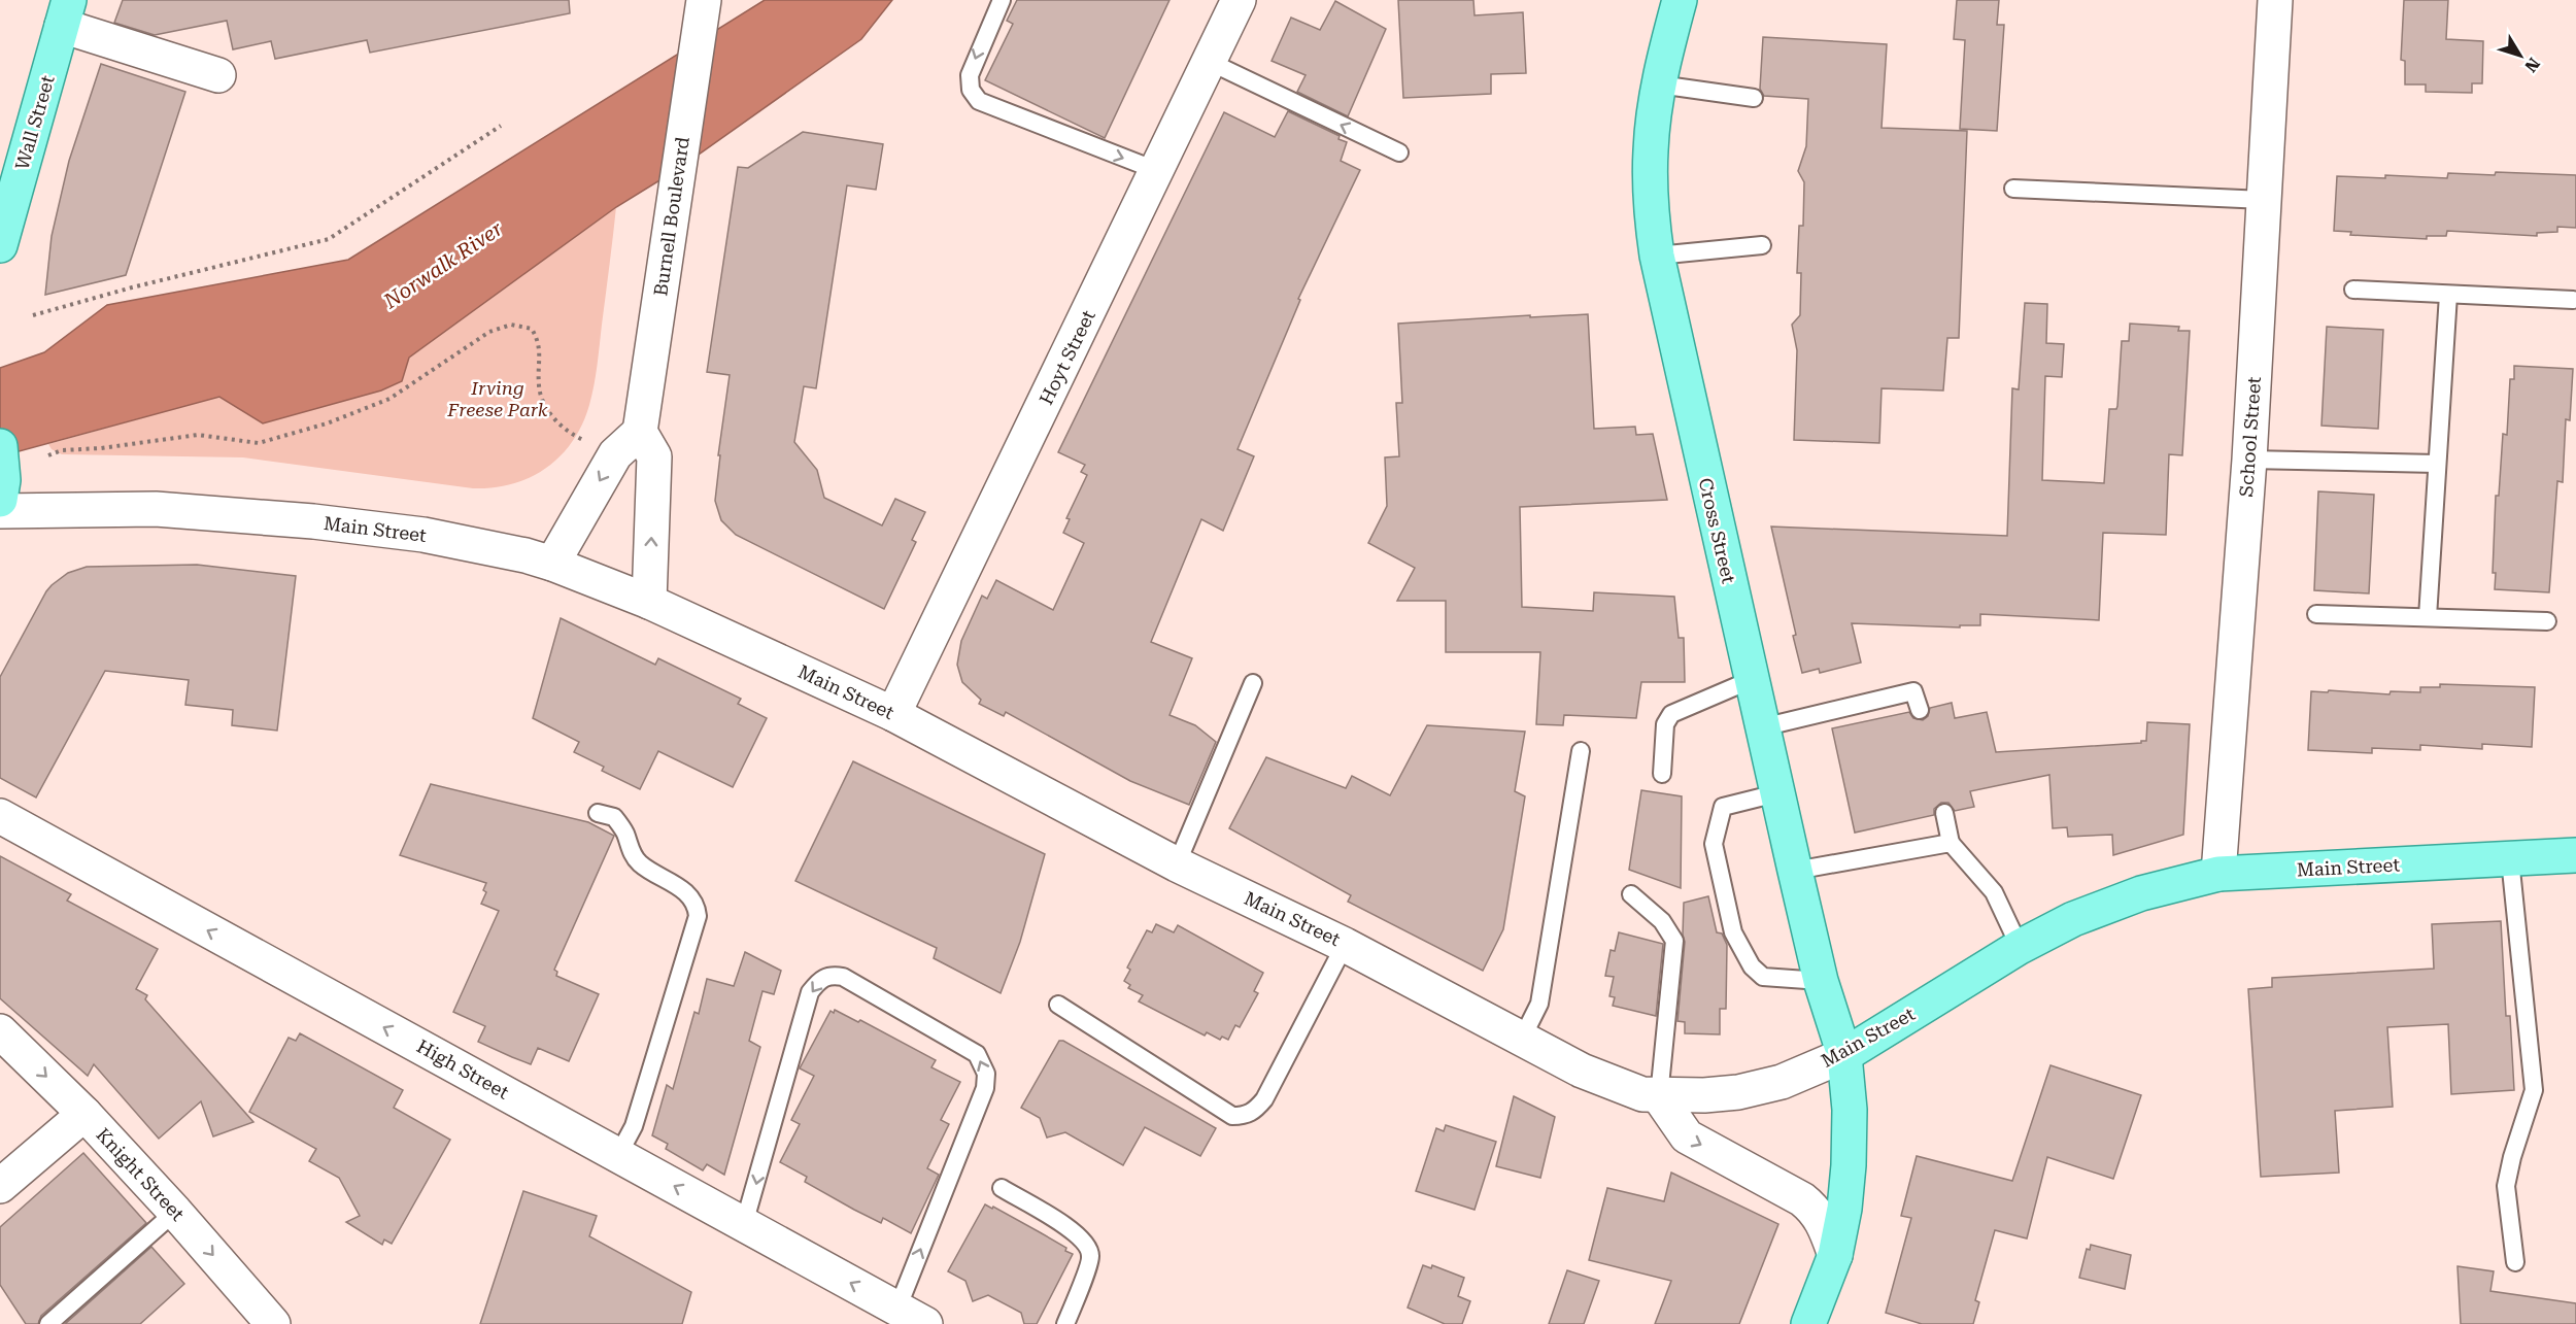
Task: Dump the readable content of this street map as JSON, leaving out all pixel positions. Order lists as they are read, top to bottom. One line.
{"streets":{"main road":["Wall Street","Main Street","Cross Street"],"street":["Burnell Boulevard","Hoyt Street","School Street","High Street","Knight Street"]},"crossings":[["Hoyt Street","Main Street"],["School Street","Main Street"],["Main Street","Cross Street"]],"one_way":["High Street","Knight Street"],"water":["Norwalk River"],"parks":["Irving Freese Park"],"north":"bottom right"}
